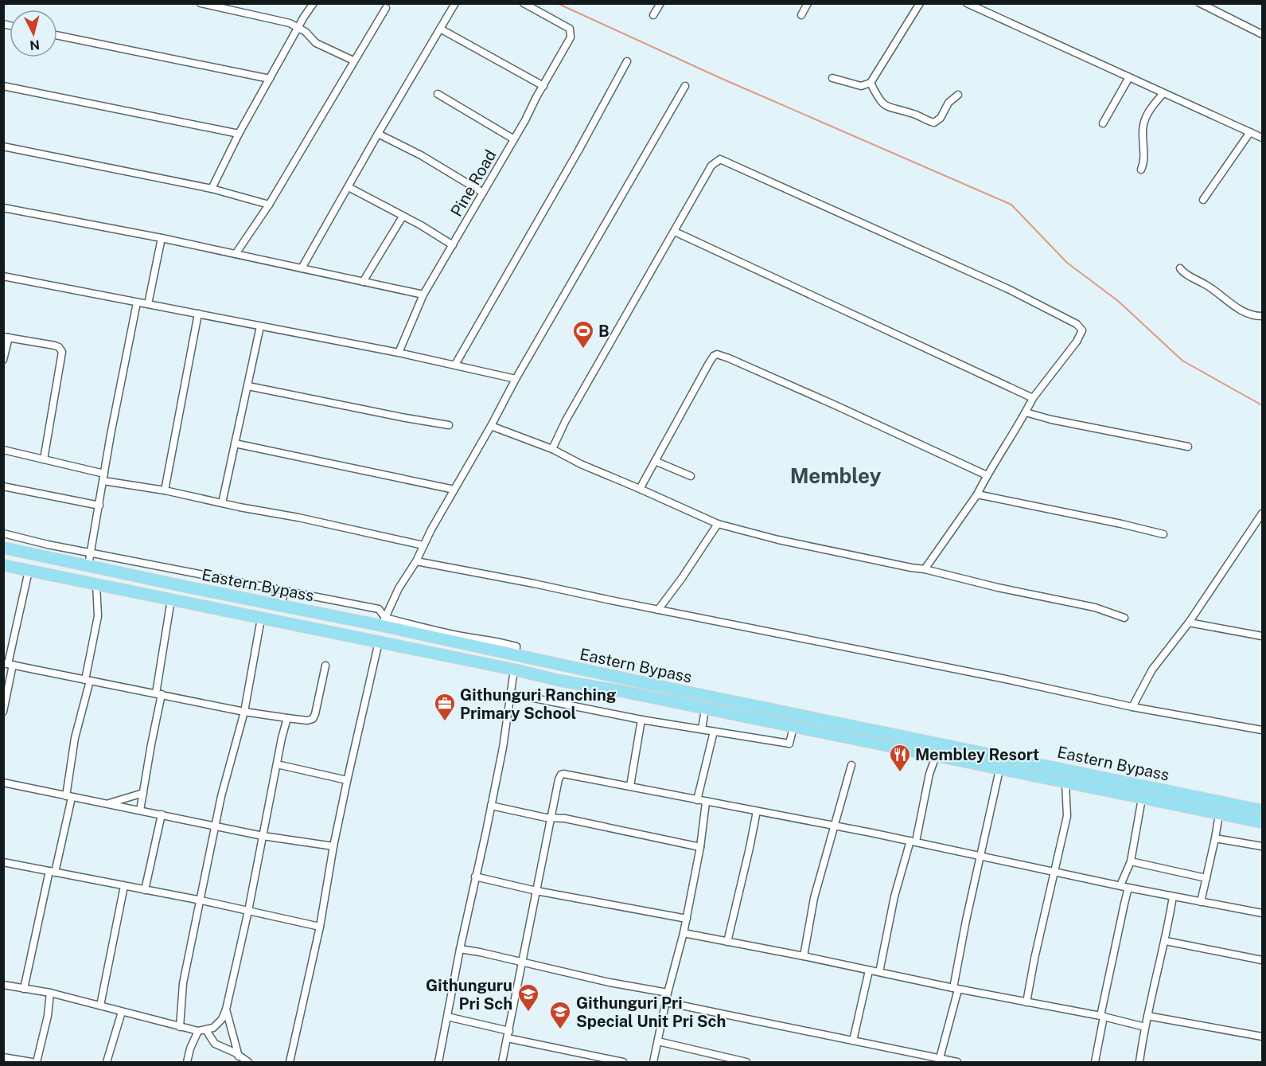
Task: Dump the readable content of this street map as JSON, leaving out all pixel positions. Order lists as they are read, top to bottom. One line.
{"streets":{"main road":["Eastern Bypass"],"street":["Pine Road"]},"districts":["Membley"],"places":{"sports":["B"],"office":["Githunguri Ranching Primary School"],"restaurant":["Membley Resort"],"school or university":["Githunguru Pri Sch","Githunguri Pri Special Unit Pri Sch"]},"north":"bottom"}
